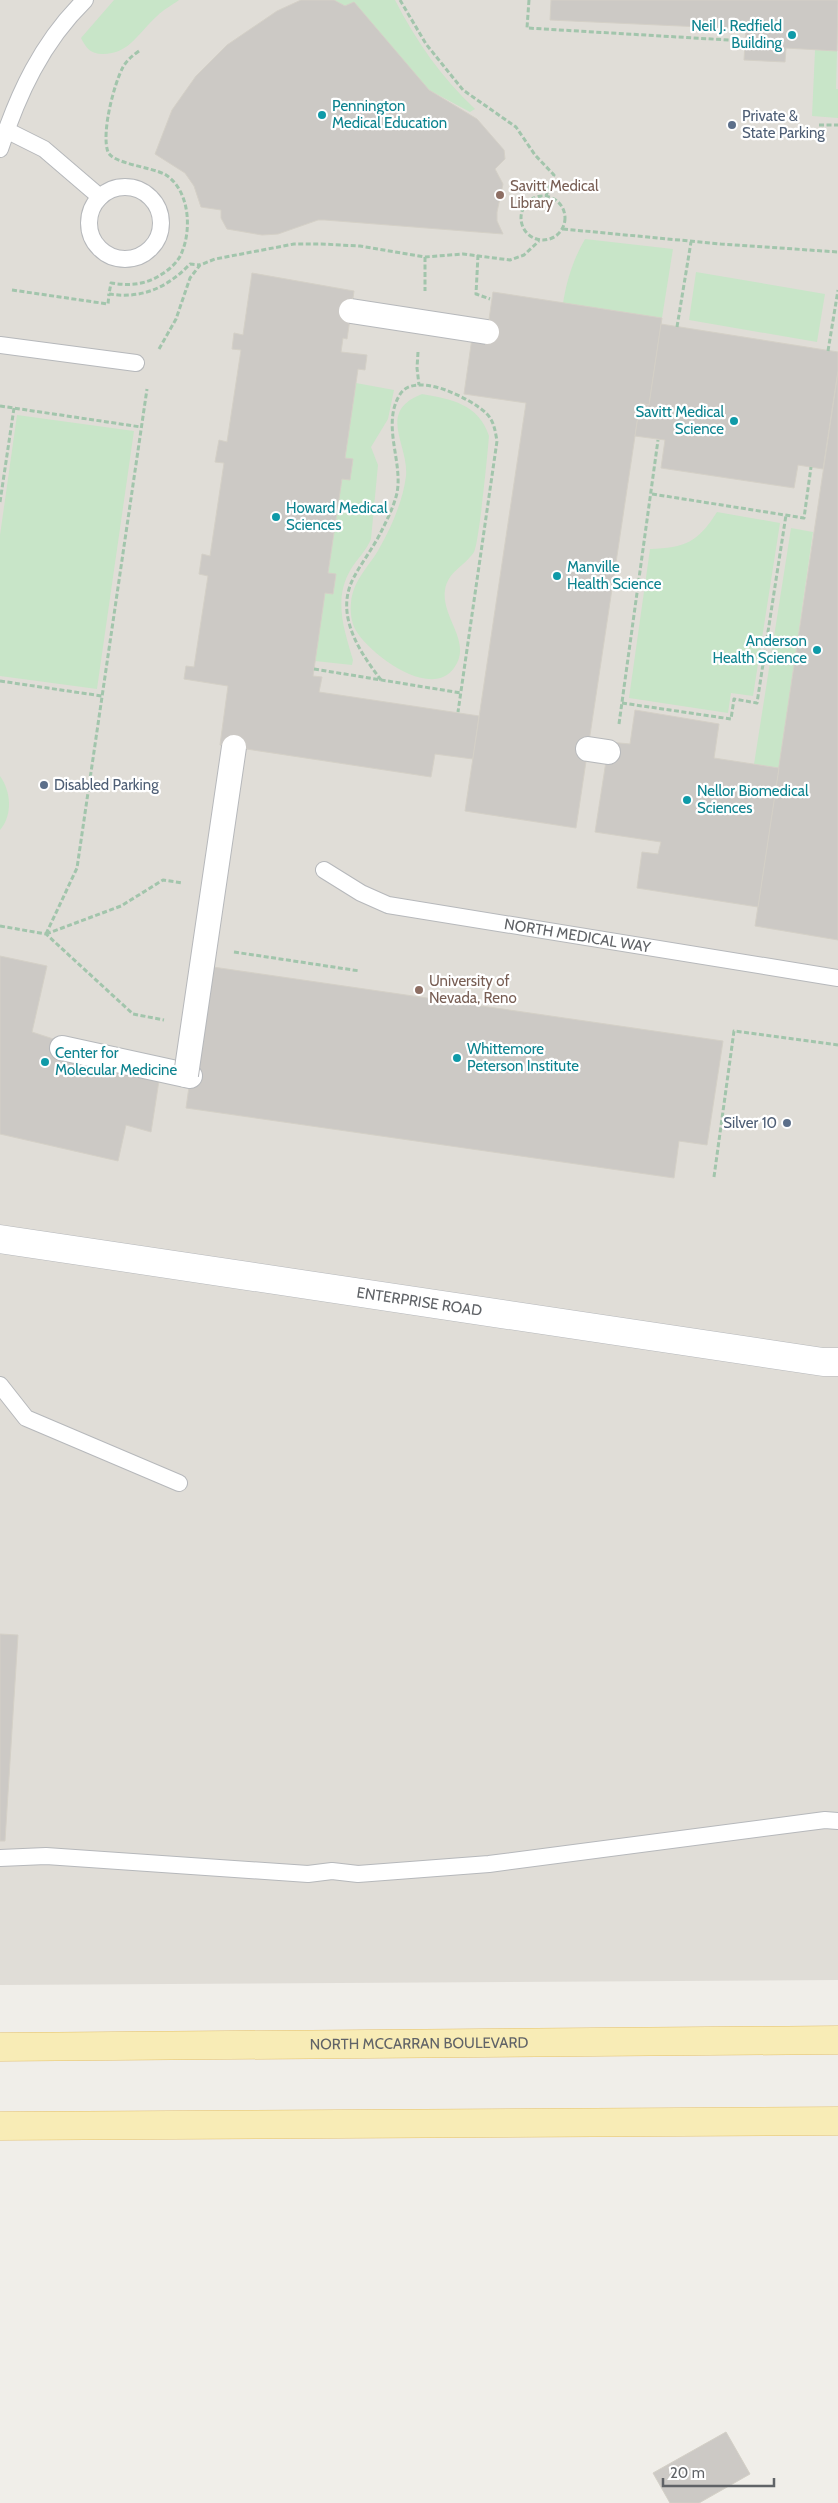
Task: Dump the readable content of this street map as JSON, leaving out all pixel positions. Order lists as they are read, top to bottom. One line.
{"streets":{"main road":["NORTH MCCARRAN BOULEVARD"],"street":["ENTERPRISE ROAD"],"lane":["NORTH MEDICAL WAY"]},"places":["Neil J. Redfield Building","Pennington Medical Education","Private & State Parking","Savitt Medical Library","Savitt Medical Science","Howard Medical Sciences","Manville Health Science","Anderson Health Science","Disabled Parking","Nellor Biomedical Sciences","University of Nevada, Reno","Whittemore Peterson Institute","Center for Molecular Medicine","Silver 10"],"scale_bar":"20 m"}
